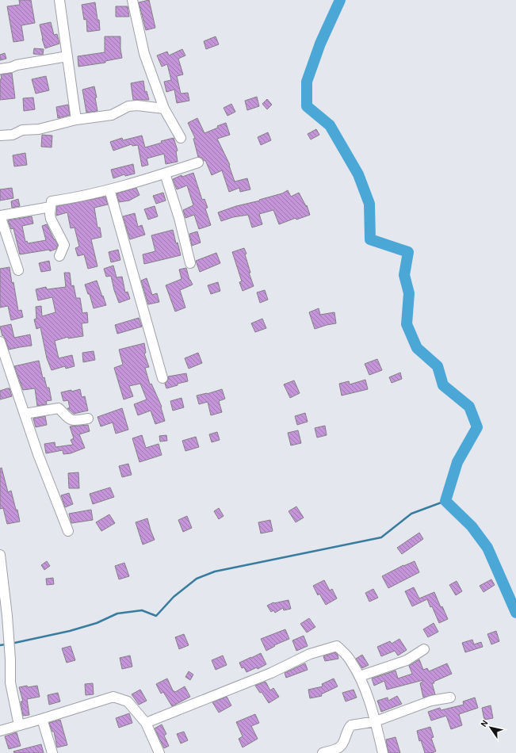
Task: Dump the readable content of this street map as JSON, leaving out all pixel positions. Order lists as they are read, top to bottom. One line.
{"north":"top left"}
